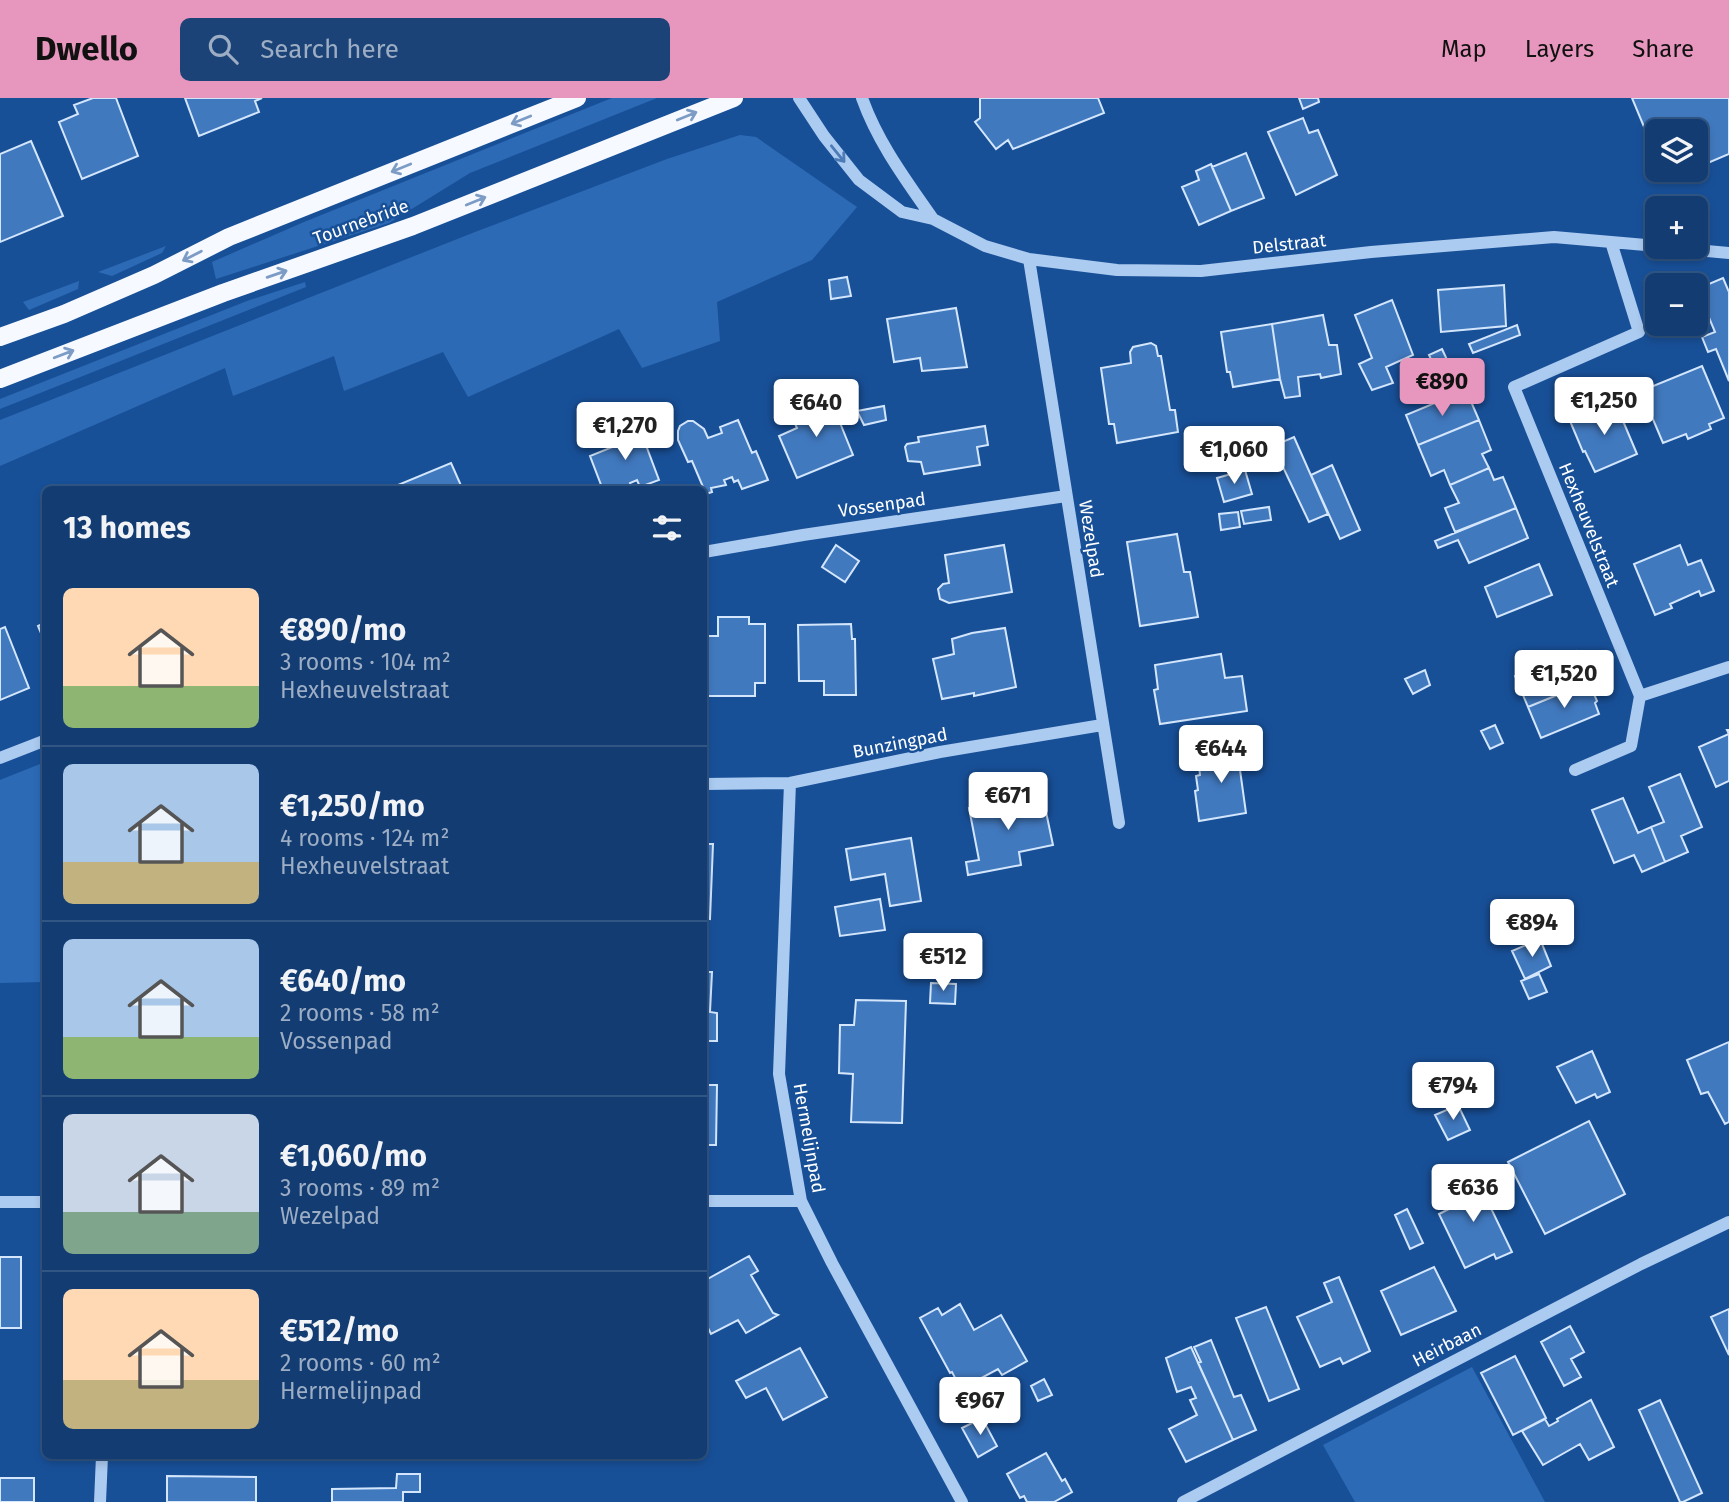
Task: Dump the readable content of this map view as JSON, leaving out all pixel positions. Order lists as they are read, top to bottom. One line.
{"streets":{"main road":["Tournebride"],"street":["Delstraat","Vossenpad","Hexheuvelstraat","Wezelpad","Bunzingpad","Hermelijnpad","Heirbaan"]},"crossings":[["Delstraat","Hexheuvelstraat"],["Delstraat","Wezelpad"],["Vossenpad","Wezelpad"],["Wezelpad","Bunzingpad"],["Bunzingpad","Hermelijnpad"]],"page":{"header":"Dwello","search":"Search here","nav":["Map","Layers","Share"],"map_buttons":["+","−"],"price":["€890","€1,250","€640","€1,270","€1,060","€1,520","€644","€671","€894","€512","€794","€636","€967"],"heading":"13 homes","list":[{"name":"€890/mo","note":"3 rooms · 104 m² · Hexheuvelstraat"},{"name":"€1,250/mo","note":"4 rooms · 124 m² · Hexheuvelstraat"},{"name":"€640/mo","note":"2 rooms · 58 m² · Vossenpad"},{"name":"€1,060/mo","note":"3 rooms · 89 m² · Wezelpad"},{"name":"€512/mo","note":"2 rooms · 60 m² · Hermelijnpad"}]}}
